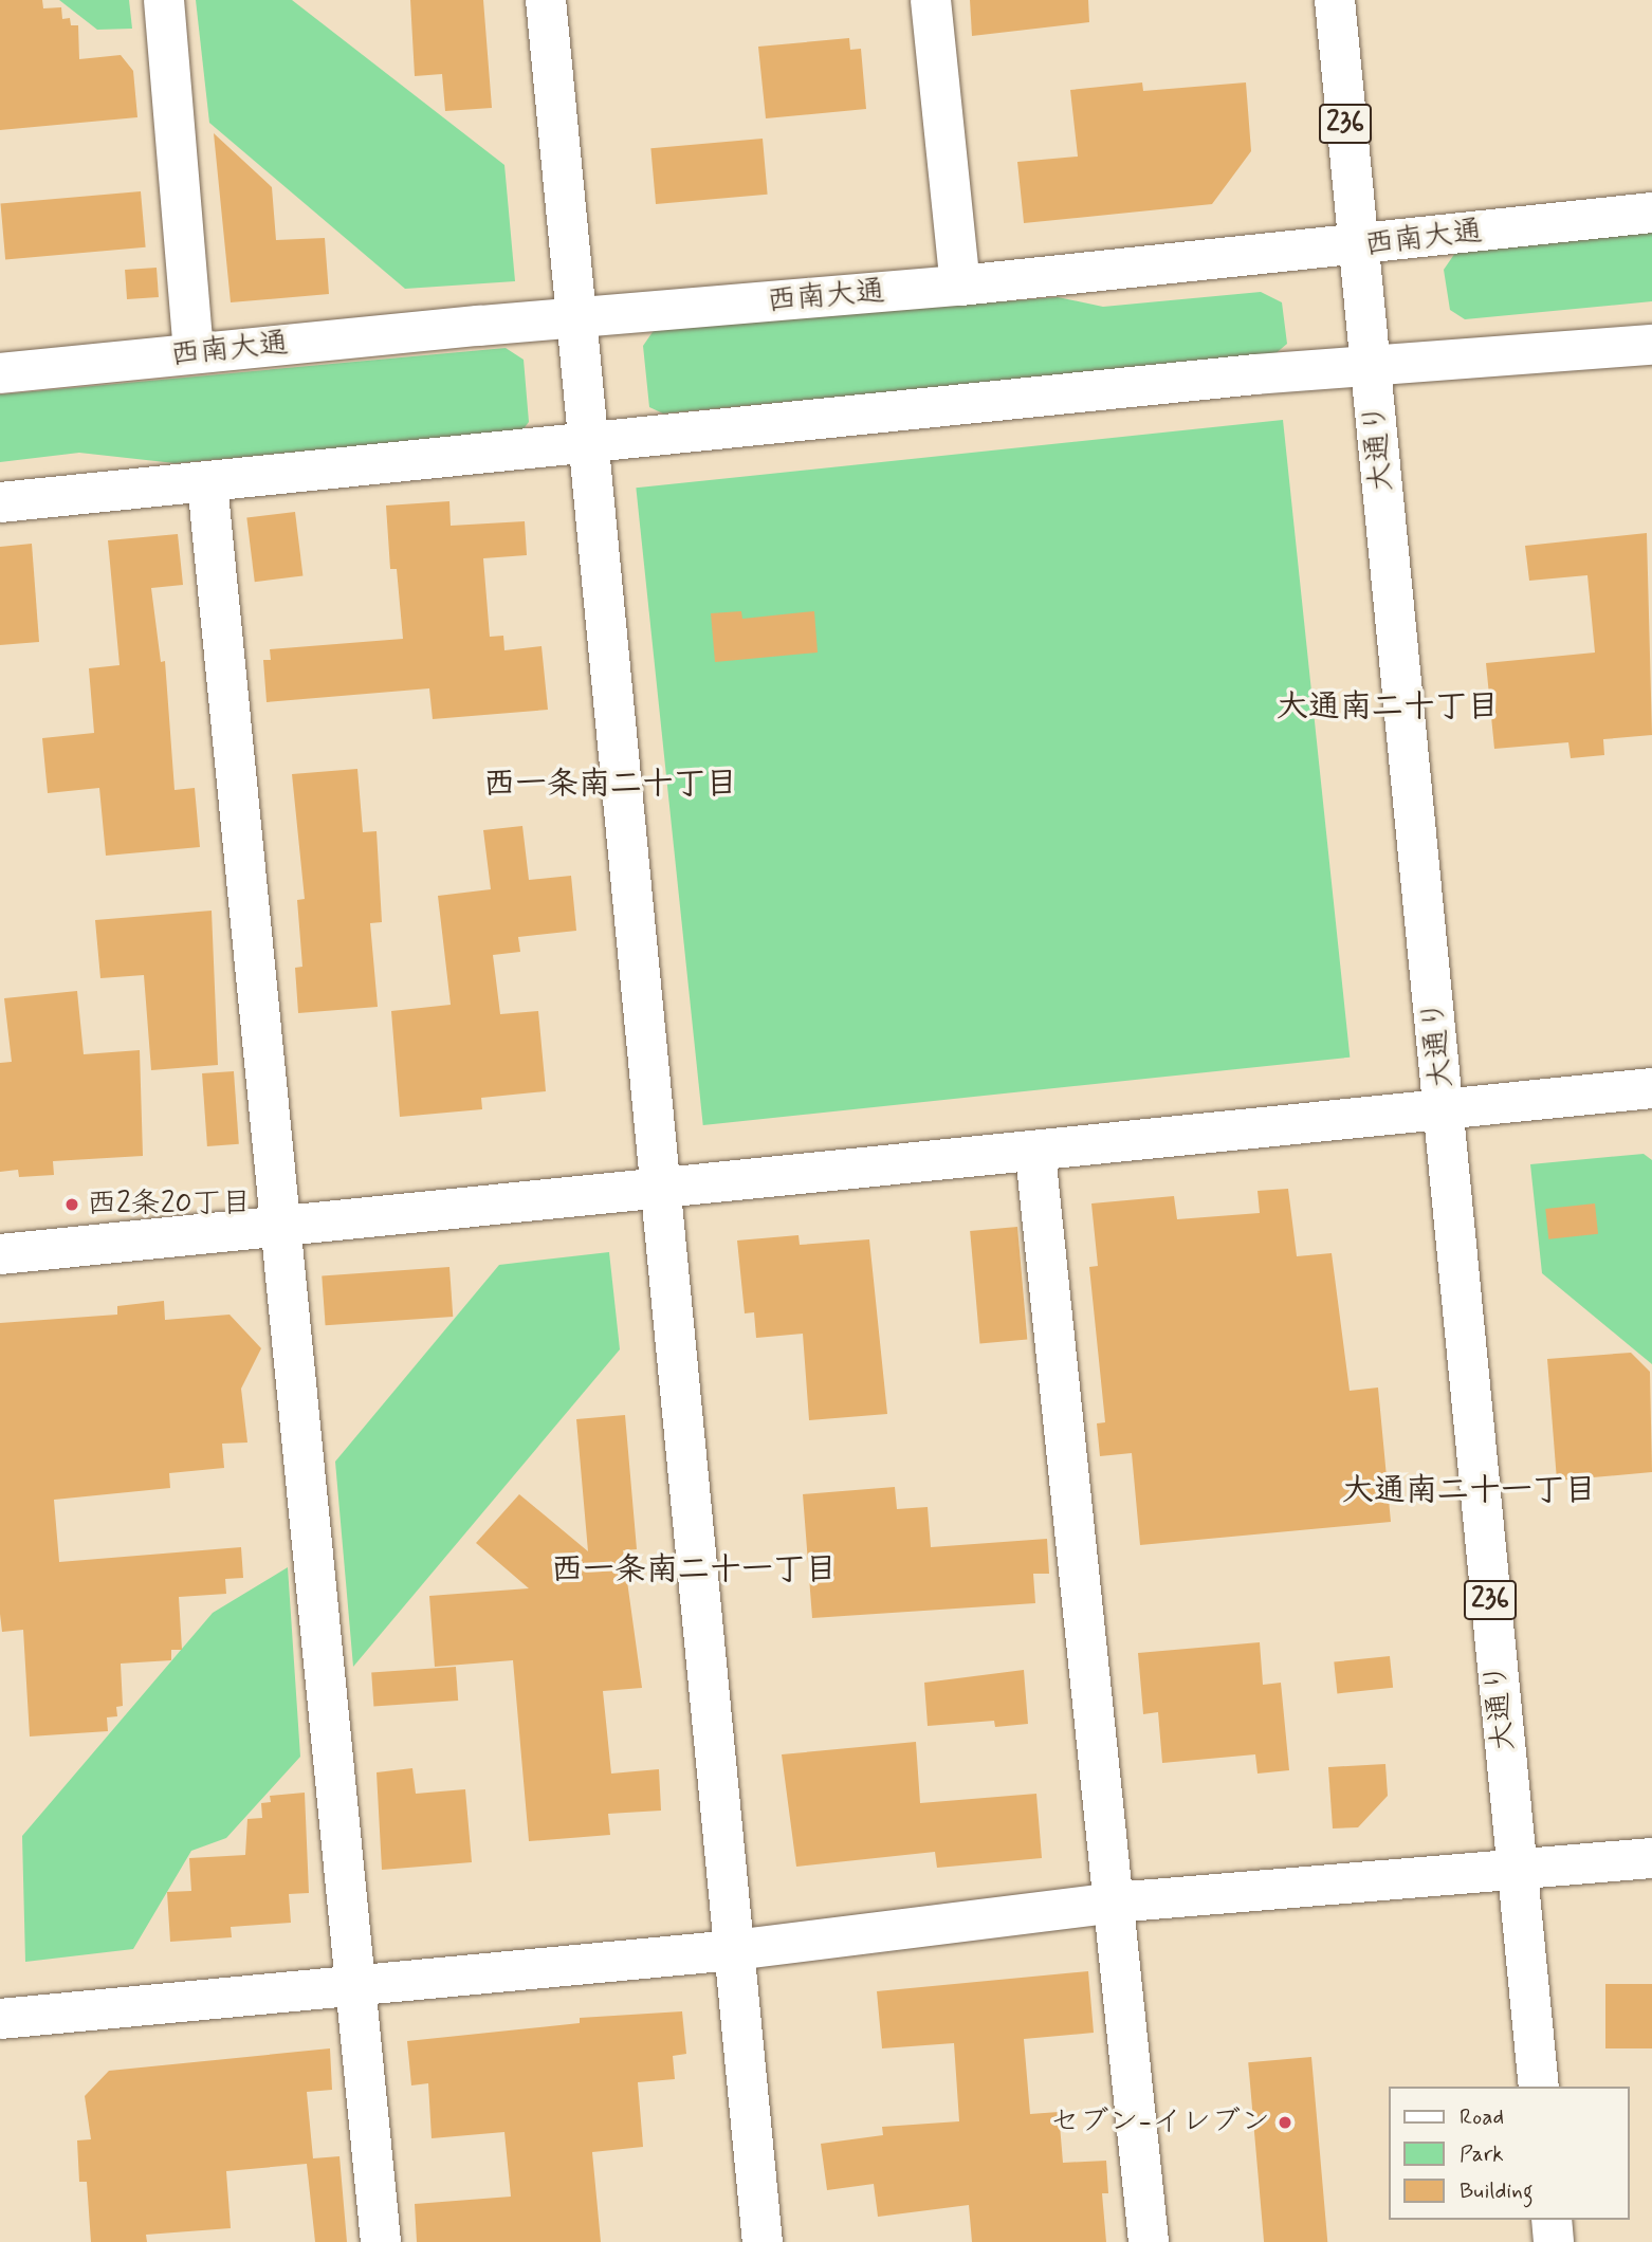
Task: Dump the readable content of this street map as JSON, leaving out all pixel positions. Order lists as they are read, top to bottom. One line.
{"streets":{"main road":["236","西南大通","大通り"]},"crossings":[["西南大通","大通り"]],"districts":["大通南二十丁目","西一条南二十丁目","大通南二十一丁目","西一条南二十一丁目"],"places":["西2条20丁目","セブン-イレブン"],"legend":["Road","Park","Building"]}
